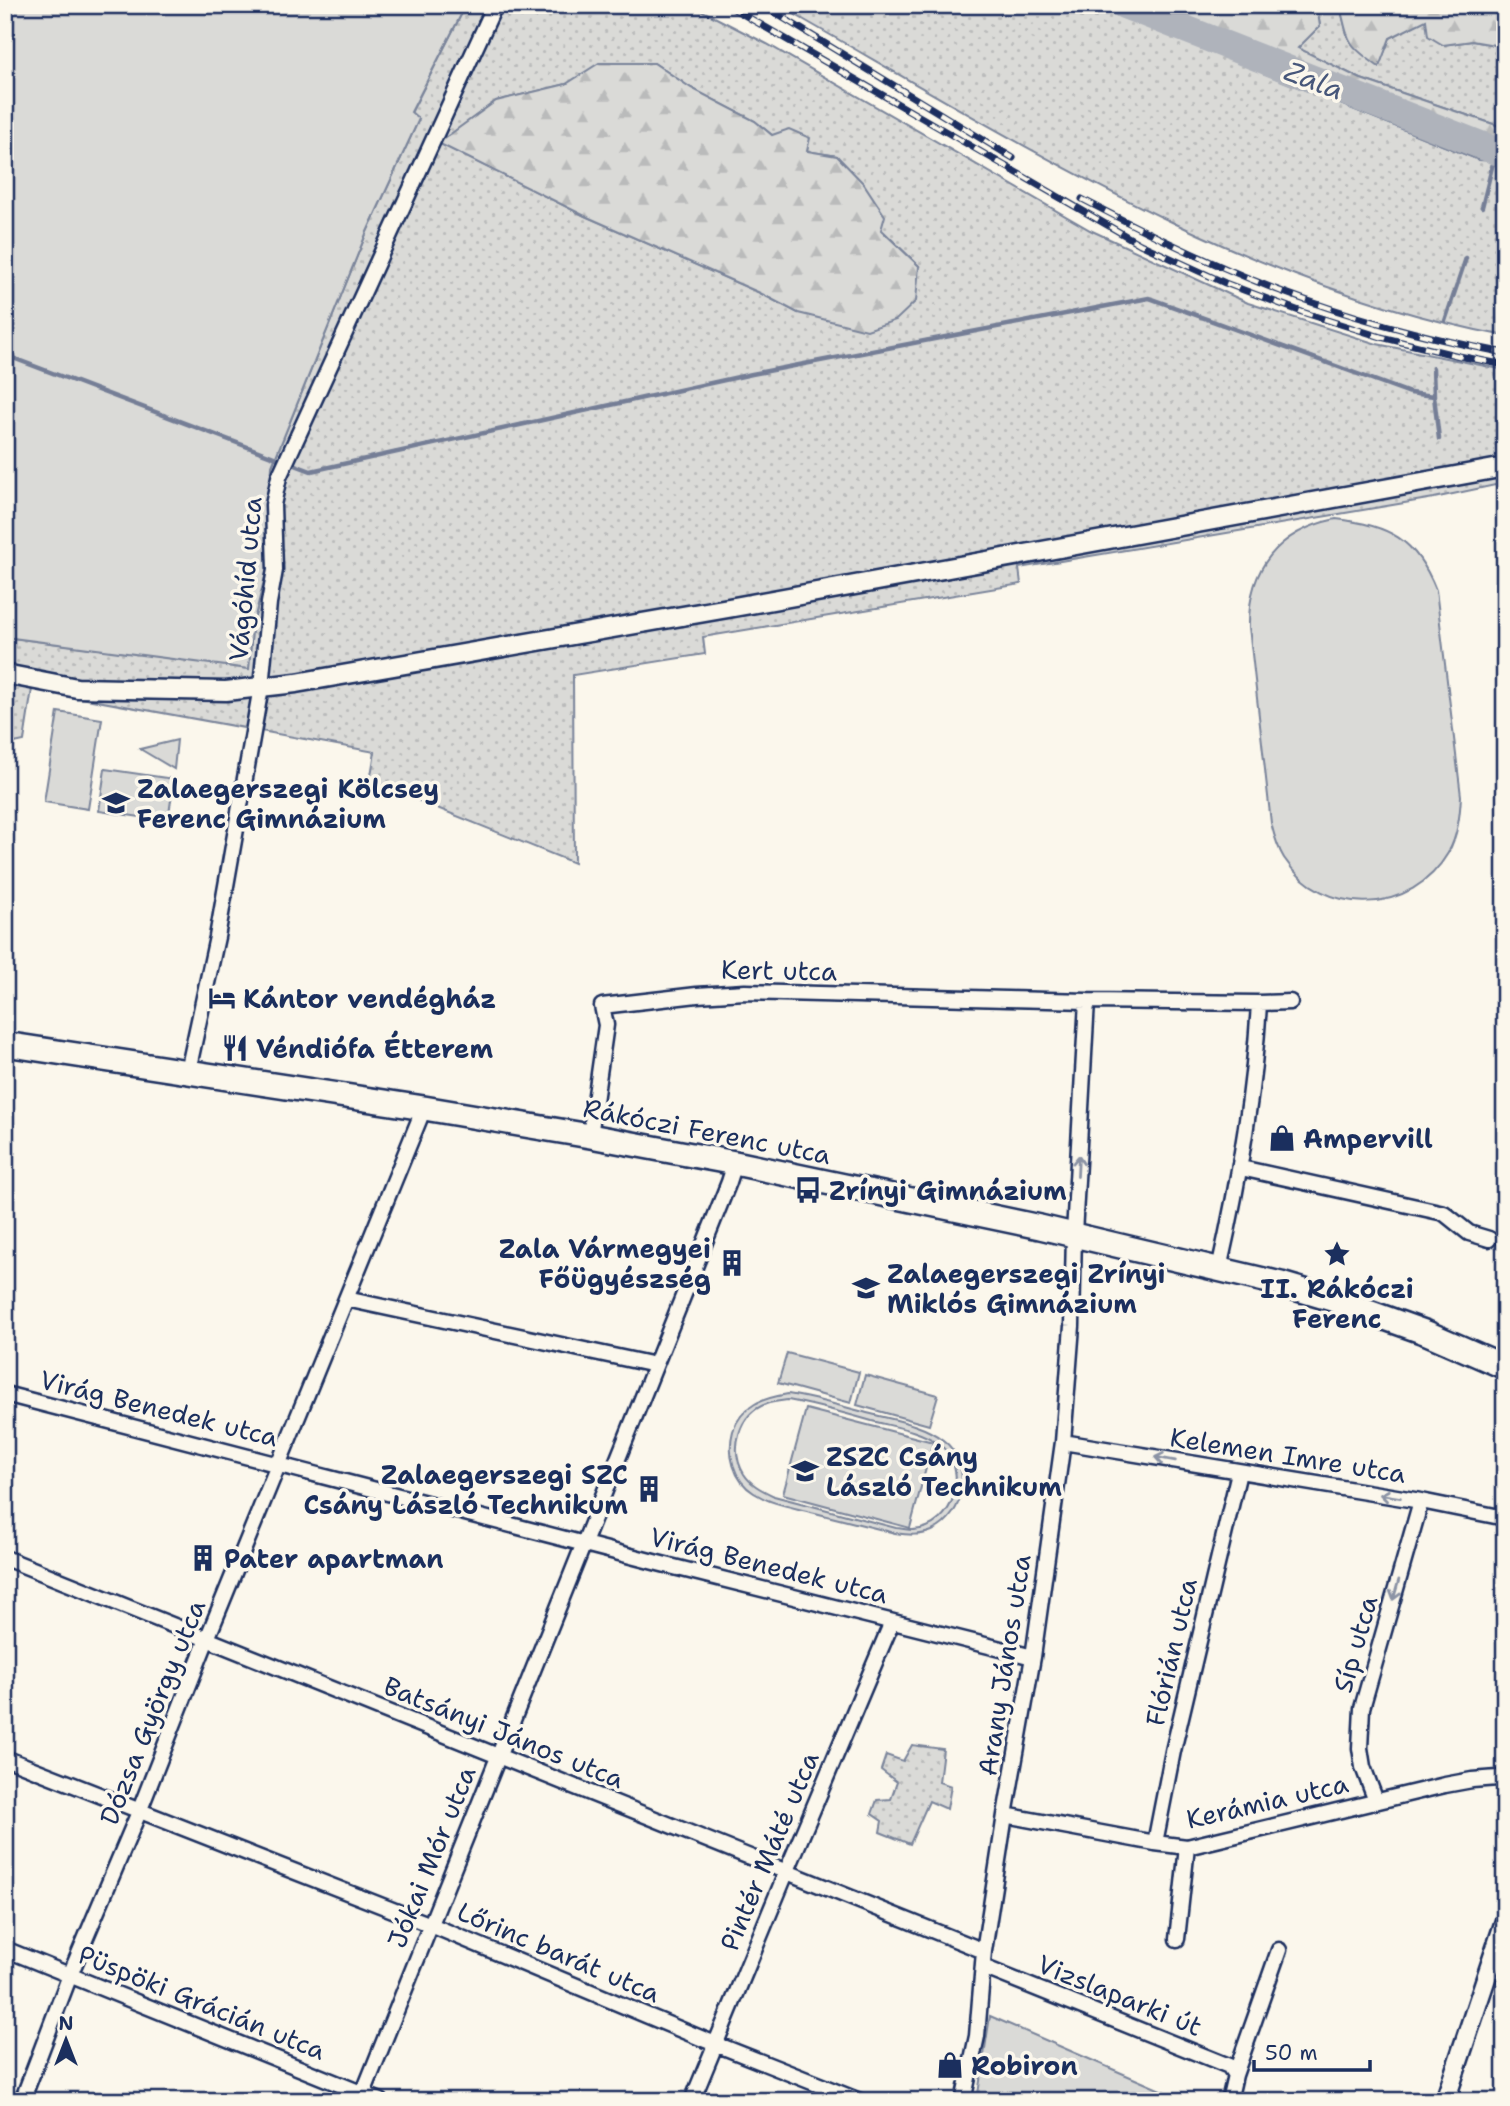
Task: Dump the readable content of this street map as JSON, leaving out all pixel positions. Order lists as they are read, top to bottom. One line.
{"streets":{"main road":["Rákóczi Ferenc utca"],"street":["Vágóhíd utca","Kert utca","Virág Benedek utca","Kelemen Imre utca","Síp utca","Flórián utca","Arany János utca","Dózsa György utca","Batsányi János utca","Kerámia utca","Pintér Máté utca","Jókai Mór utca","Lőrinc barát utca","Vizslaparki út","Püspöki Grácián utca"]},"crossings":[["Vágóhíd utca","Rákóczi Ferenc utca"],["Kert utca","Rákóczi Ferenc utca"],["Rákóczi Ferenc utca","Arany János utca"],["Rákóczi Ferenc utca","Dózsa György utca"],["Rákóczi Ferenc utca","Jókai Mór utca"],["Virág Benedek utca","Arany János utca"],["Virág Benedek utca","Dózsa György utca"],["Virág Benedek utca","Pintér Máté utca"],["Virág Benedek utca","Jókai Mór utca"],["Kelemen Imre utca","Síp utca"],["Kelemen Imre utca","Flórián utca"],["Kelemen Imre utca","Arany János utca"],["Síp utca","Kerámia utca"],["Flórián utca","Kerámia utca"],["Arany János utca","Batsányi János utca"],["Arany János utca","Kerámia utca"],["Arany János utca","Vizslaparki út"],["Dózsa György utca","Batsányi János utca"],["Dózsa György utca","Lőrinc barát utca"],["Dózsa György utca","Püspöki Grácián utca"],["Batsányi János utca","Pintér Máté utca"],["Batsányi János utca","Jókai Mór utca"],["Pintér Máté utca","Lőrinc barát utca"],["Jókai Mór utca","Lőrinc barát utca"],["Jókai Mór utca","Püspöki Grácián utca"]],"one_way":["Kelemen Imre utca","Síp utca"],"water":["Zala"],"places":{"school or university":["Zalaegerszegi Kölcsey Ferenc Gimnázium","Zalaegerszegi Zrínyi Miklós Gimnázium","ZSZC Csány László Technikum"],"hotel":["Kántor vendégház"],"restaurant":["Véndiófa Étterem"],"shop":["Ampervill","Robiron"],"bus stop":["Zrínyi Gimnázium"],"place":["II. Rákóczi Ferenc"],"building":["Zala Vármegyei Főügyészség","Zalaegerszegi SZC Csány László Technikum","Pater apartman"]},"scale_bar":"50 m","north":"top"}
